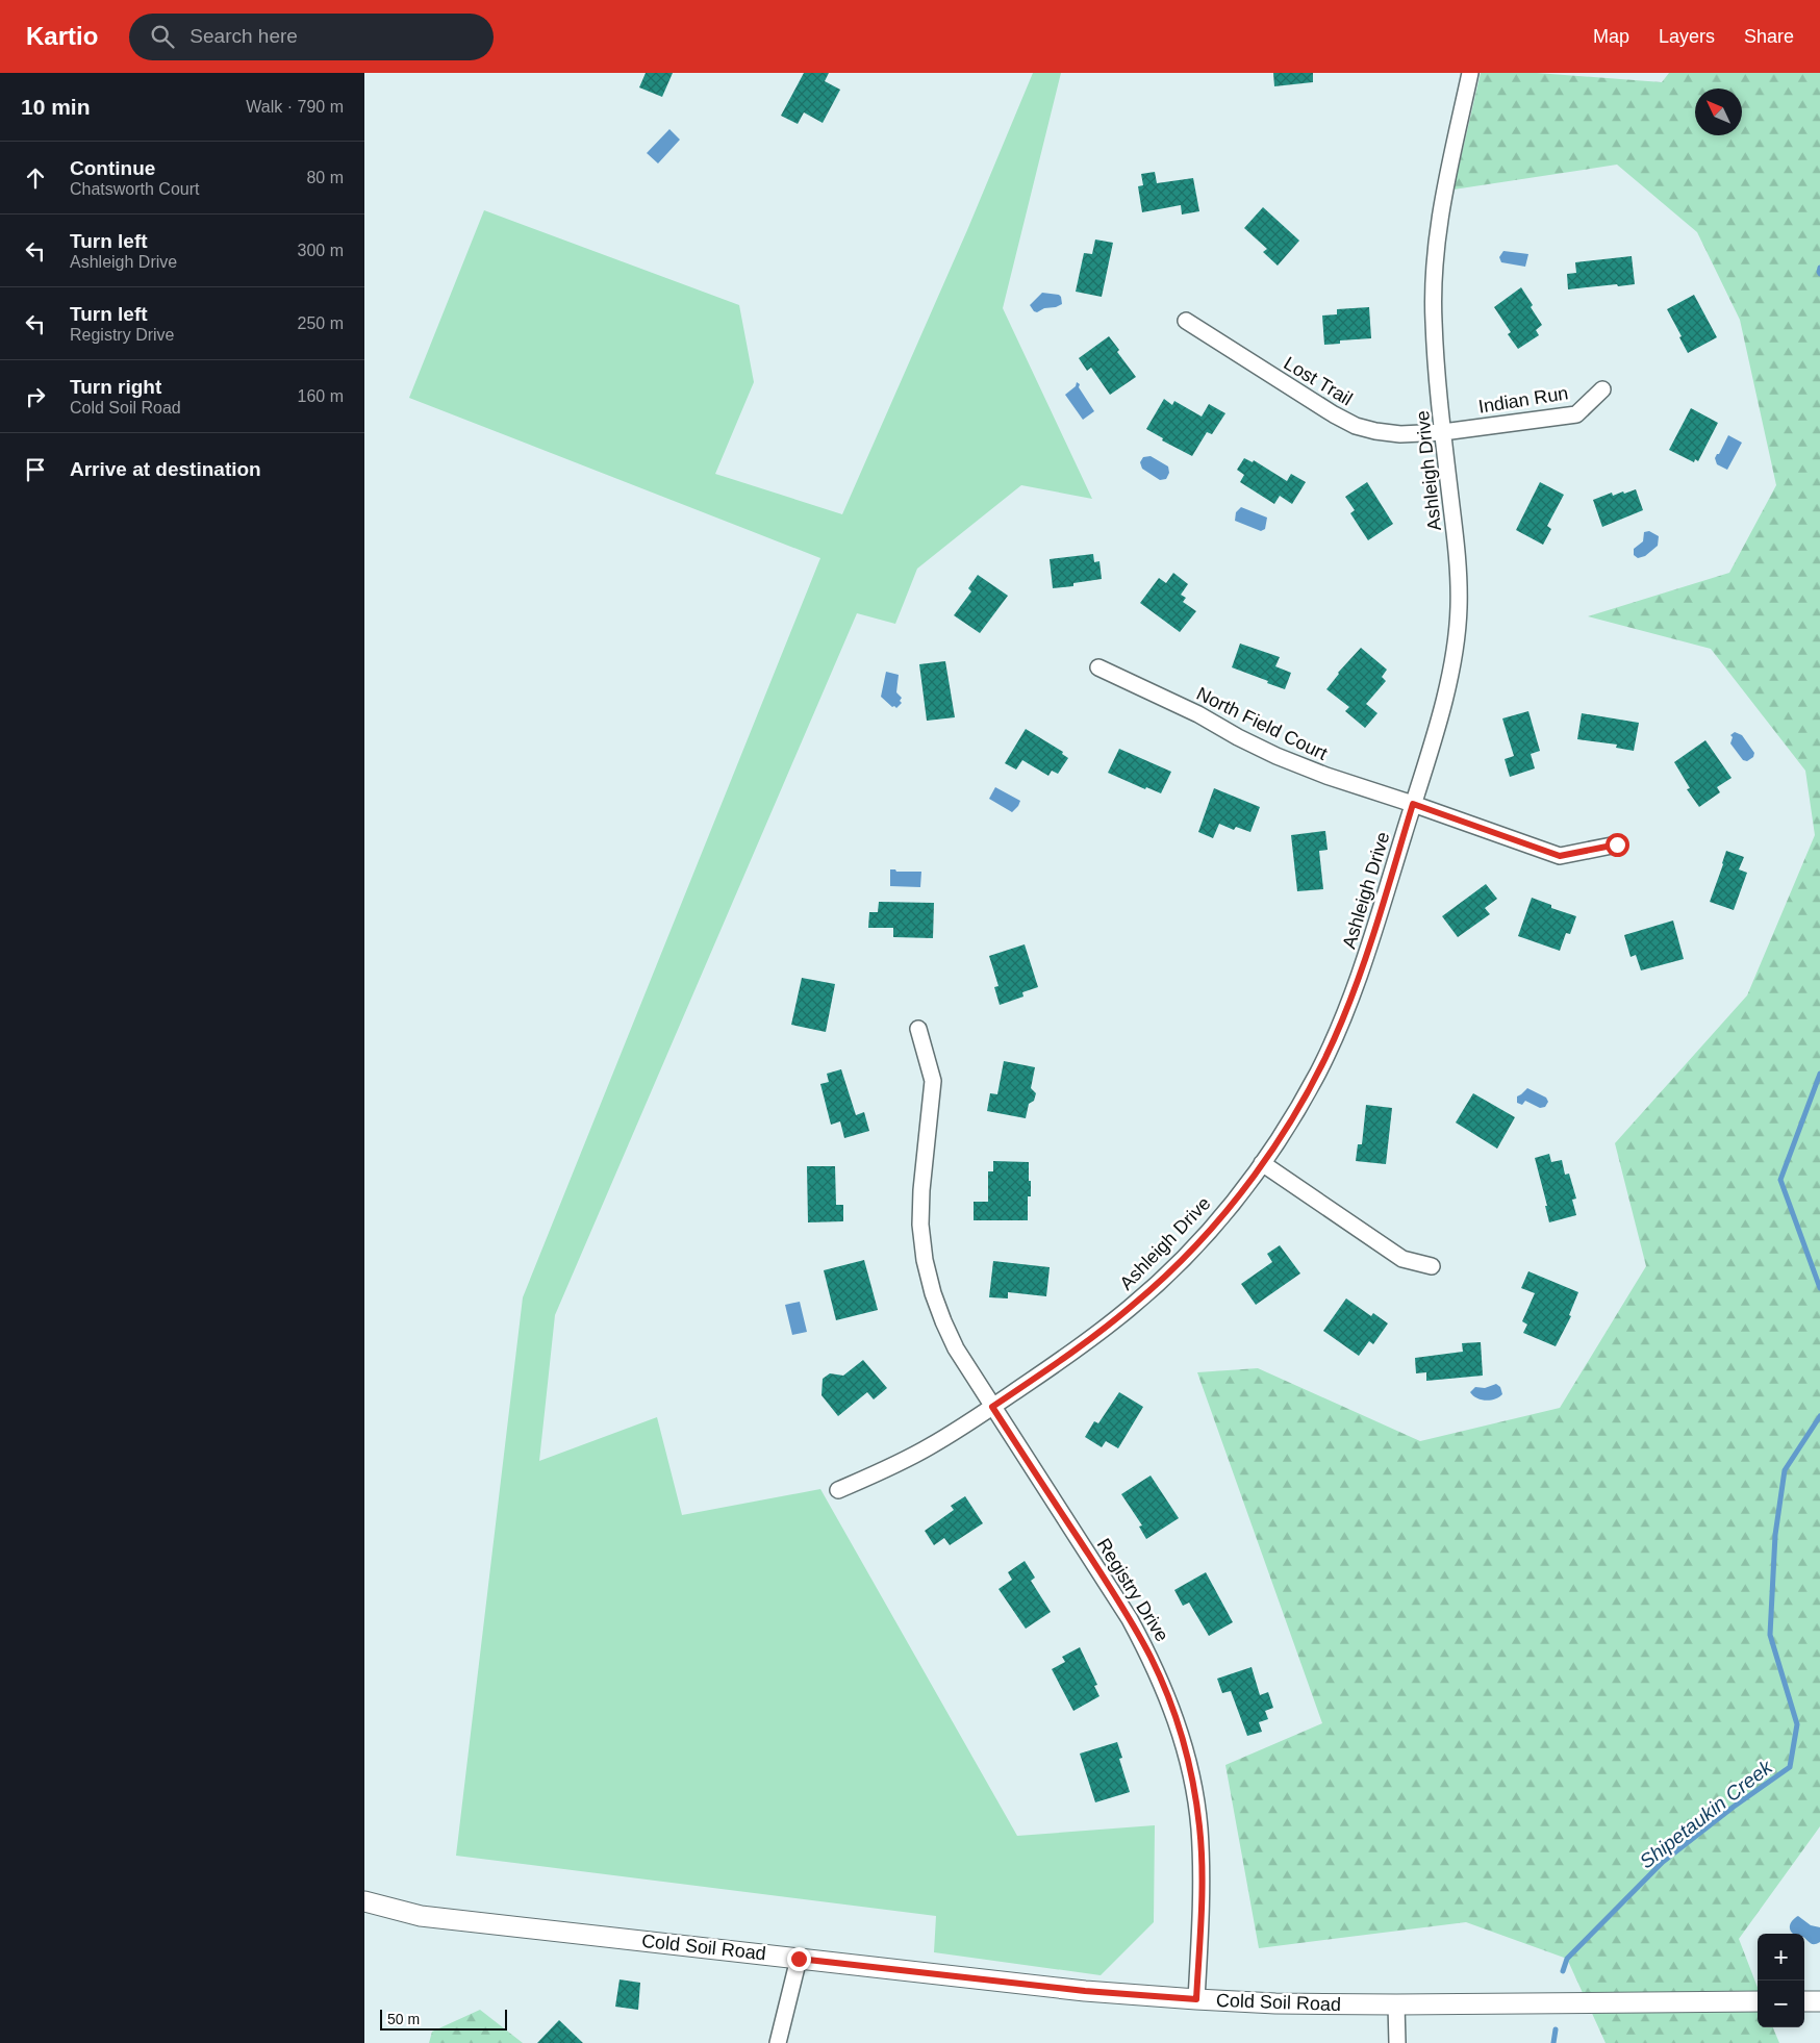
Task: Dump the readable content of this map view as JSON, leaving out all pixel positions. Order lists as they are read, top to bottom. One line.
{"streets":{"street":["Lost Trail","Indian Run","Ashleigh Drive","North Field Court","Registry Drive","Cold Soil Road"]},"crossings":[["Lost Trail","Indian Run"],["Lost Trail","Ashleigh Drive"],["Indian Run","Ashleigh Drive"],["Ashleigh Drive","North Field Court"],["Ashleigh Drive","Registry Drive"],["Registry Drive","Cold Soil Road"]],"water":["Shipetaukin Creek"],"scale_bar":"50 m","north":"top left","page":{"header":"Kartio","search":"Search here","nav":["Map","Layers","Share"],"heading":["10 min","Walk · 790 m"],"list":[["Continue","Chatsworth Court","80 m"],["Turn left","Ashleigh Drive","300 m"],["Turn left","Registry Drive","250 m"],["Turn right","Cold Soil Road","160 m"],"Arrive at destination"],"map_buttons":["+","−"],"scale":"50 m"}}
